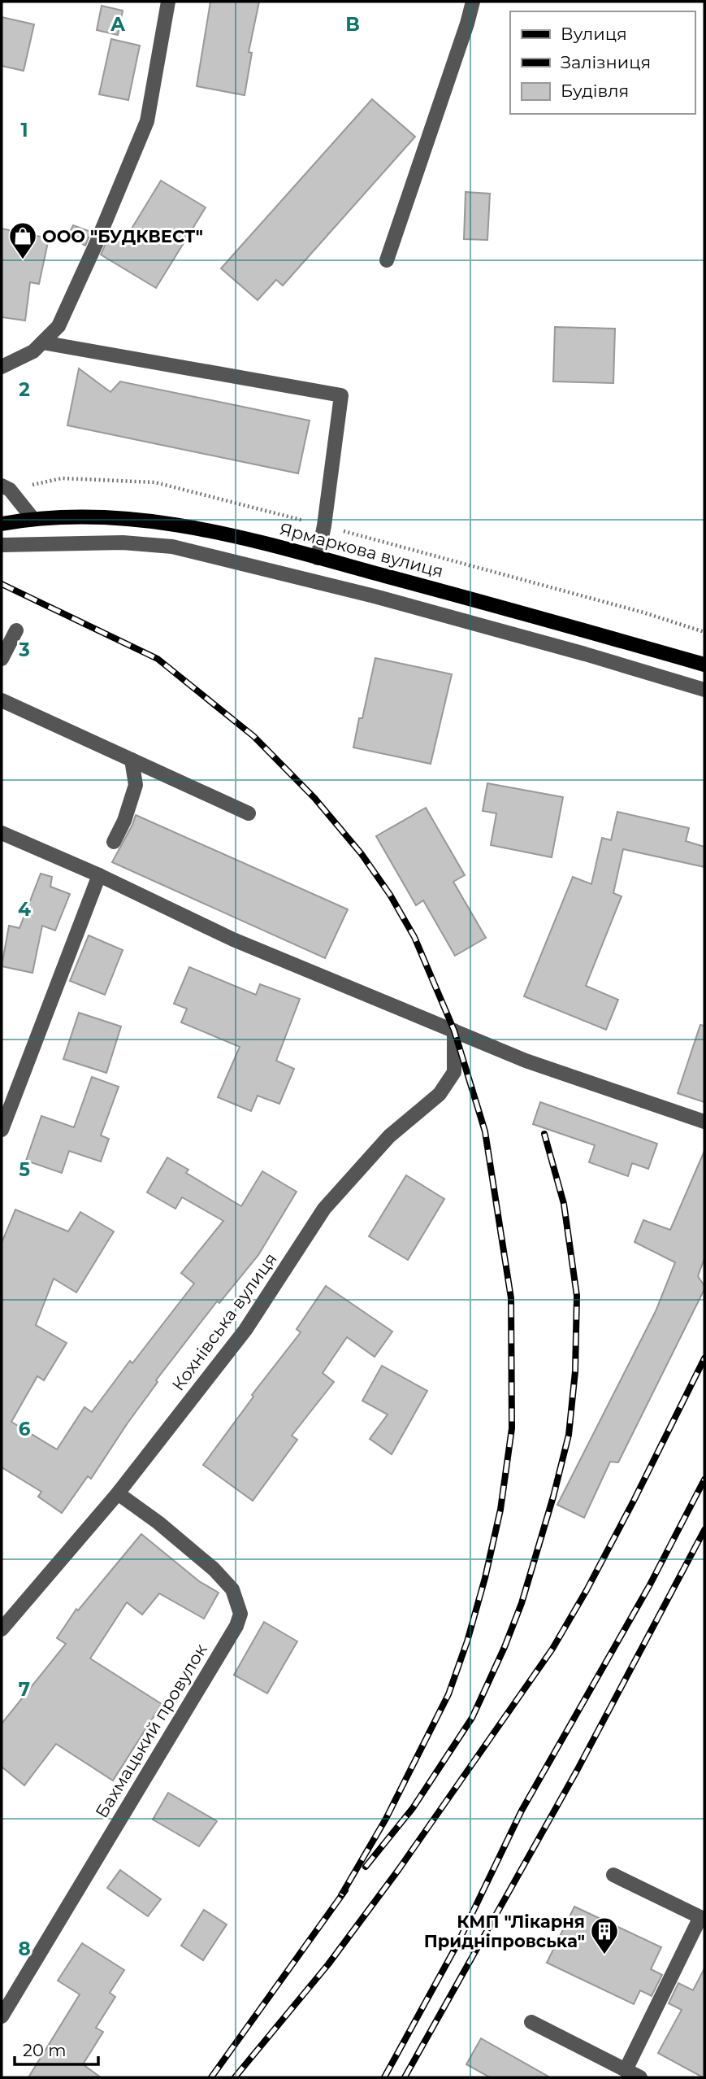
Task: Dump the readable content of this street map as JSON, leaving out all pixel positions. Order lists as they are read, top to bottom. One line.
{"streets":{"main road":["Ярмаркова вулиця"],"street":["Кохнівська вулиця","Бахмацький провулок"]},"crossings":[["Кохнівська вулиця","Бахмацький провулок"]],"places":{"shop":["ООО \"БУДКВЕСТ\""],"building":["КМП \"Лікарня Придніпровська\""]},"legend":["Вулиця","Залізниця","Будівля"],"scale_bar":"20 m","grid":{"columns":["A","B"],"rows":["1","2","3","4","5","6","7","8"]}}
